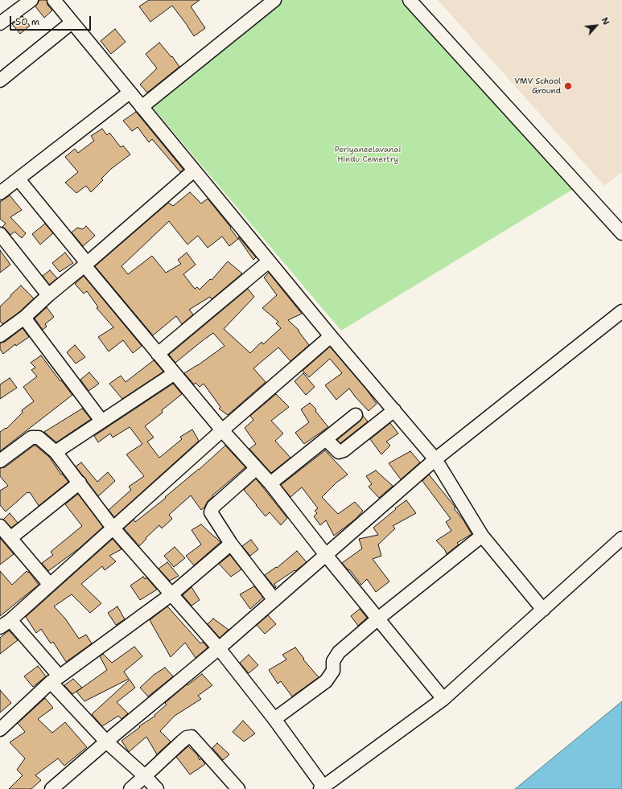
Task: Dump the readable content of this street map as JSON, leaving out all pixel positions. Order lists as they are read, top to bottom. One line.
{"parks":["Periyaneelavanai Hindu Cemertry"],"places":["VMV School Ground"],"scale_bar":"50 m","north":"top right"}
